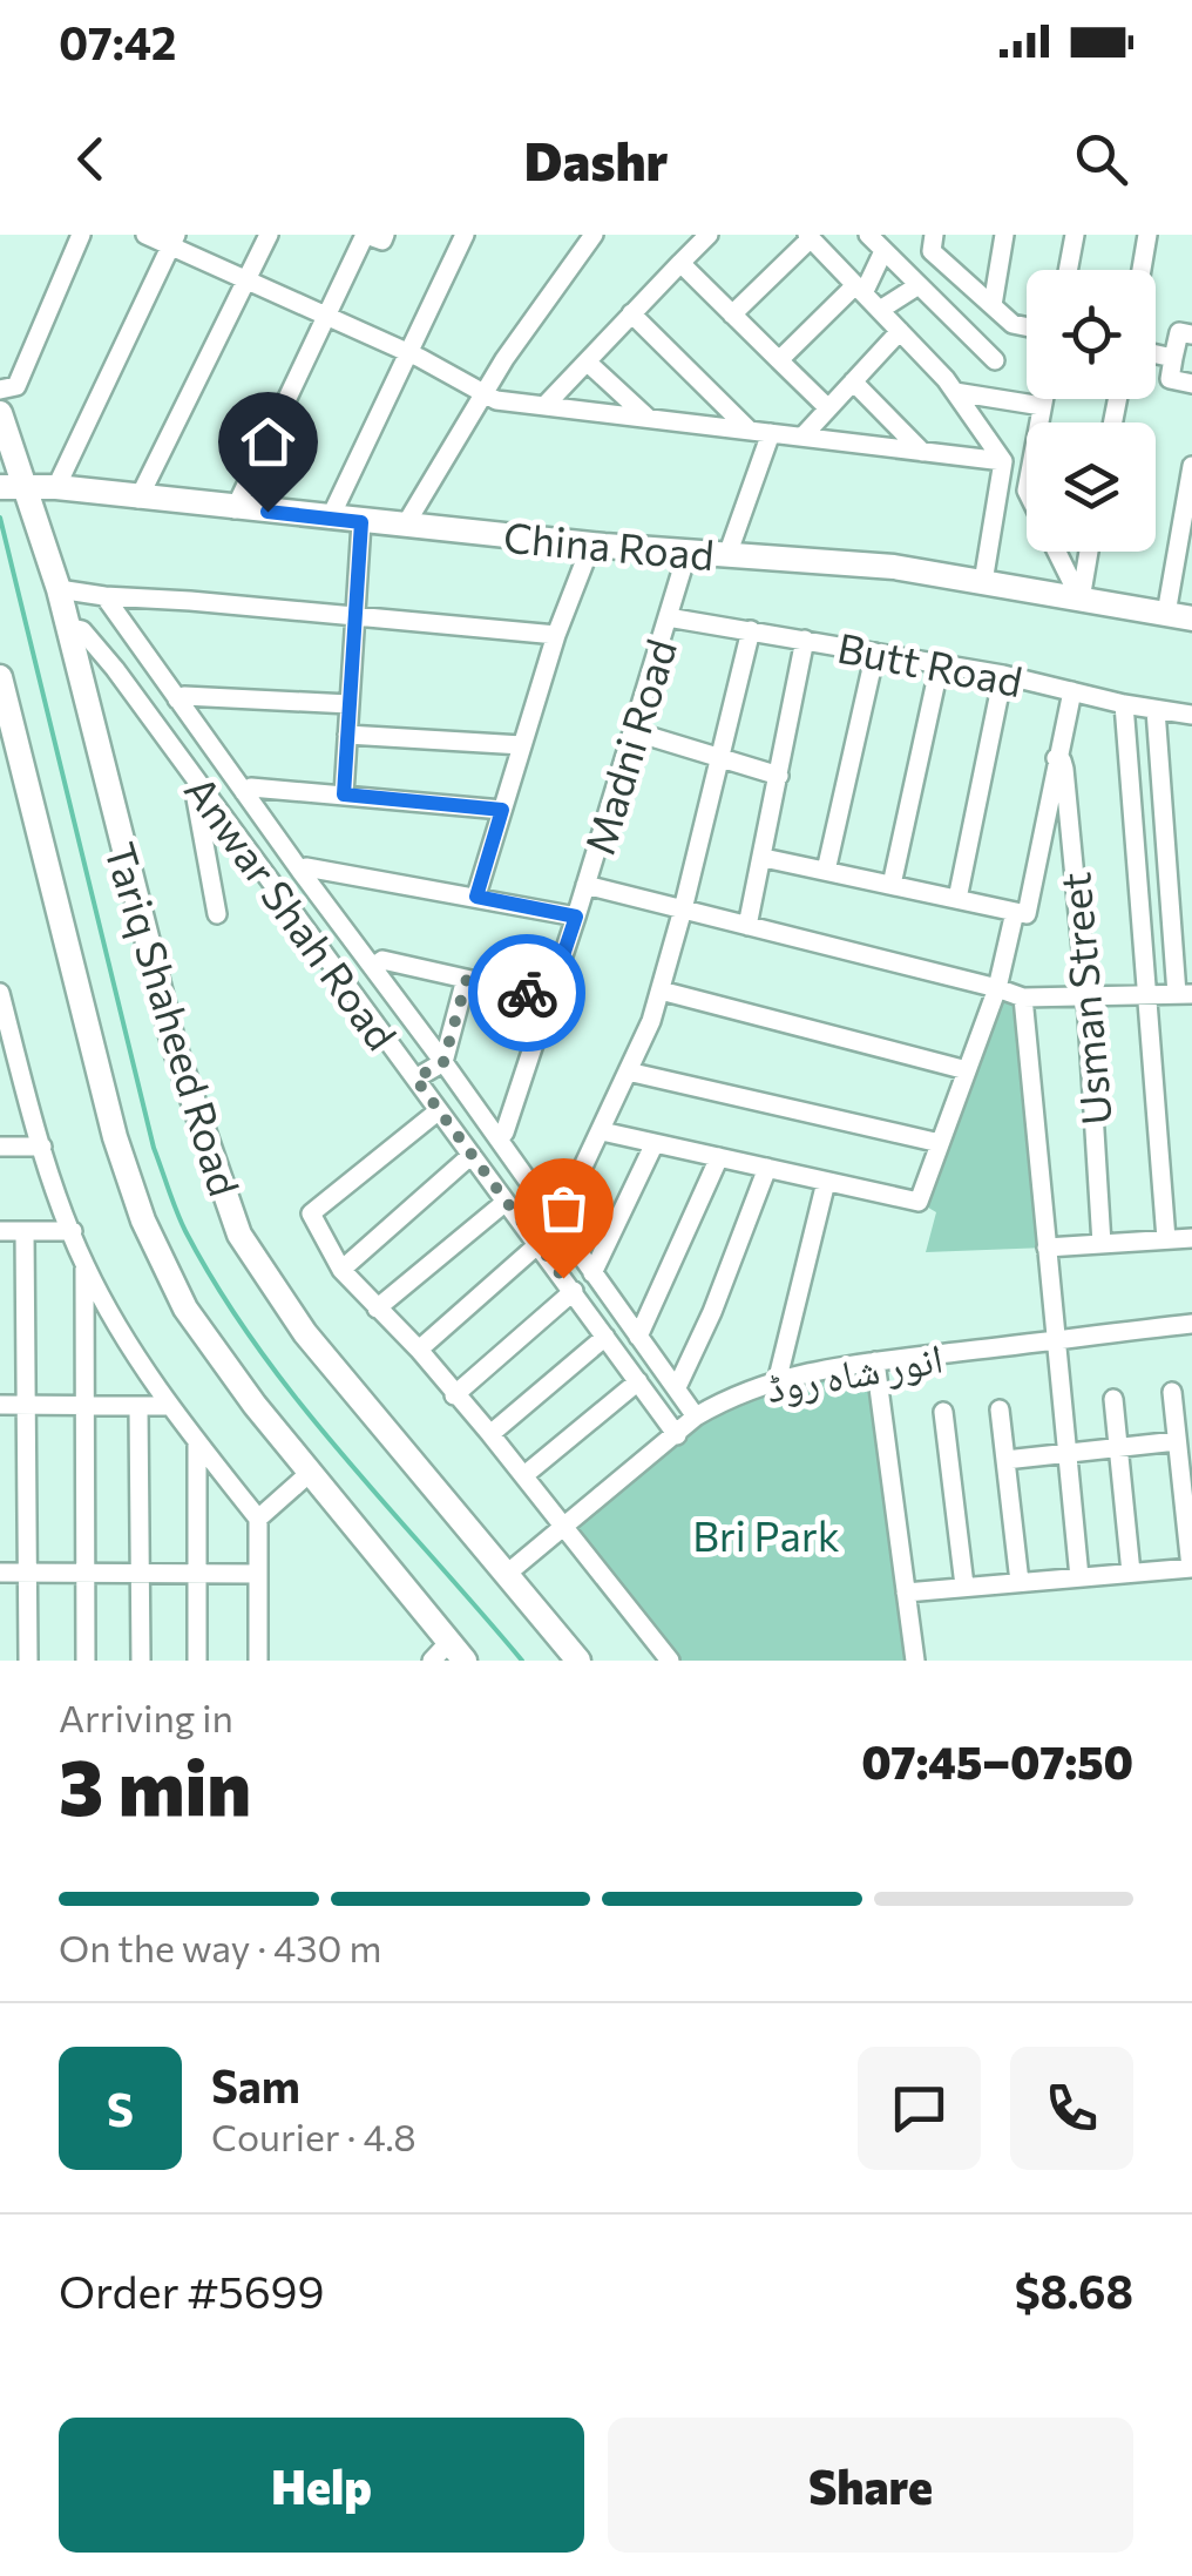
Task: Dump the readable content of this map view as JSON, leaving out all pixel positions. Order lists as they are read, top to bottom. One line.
{"streets":{"main road":["China Road","Tariq Shaheed Road"],"street":["Butt Road","Madni Road","Anwar Shah Road","Usman Street","انور شاہ روڈ"]},"crossings":[["China Road","Madni Road"],["China Road","Tariq Shaheed Road"],["Butt Road","Madni Road"],["Madni Road","Anwar Shah Road"],["Anwar Shah Road","Tariq Shaheed Road"],["Anwar Shah Road","انور شاہ روڈ"],["Tariq Shaheed Road","انور شاہ روڈ"]],"parks":["Bri Park"],"page":{"status":"07:42","header":"Dashr","heading":["3 min","Arriving in","07:45–07:50"],"panel":["Sam","Courier · 4.8","Order #5699","$8.68"],"bar":"On the way · 430 m","round":"S","buttons":["Help","Share"]}}
